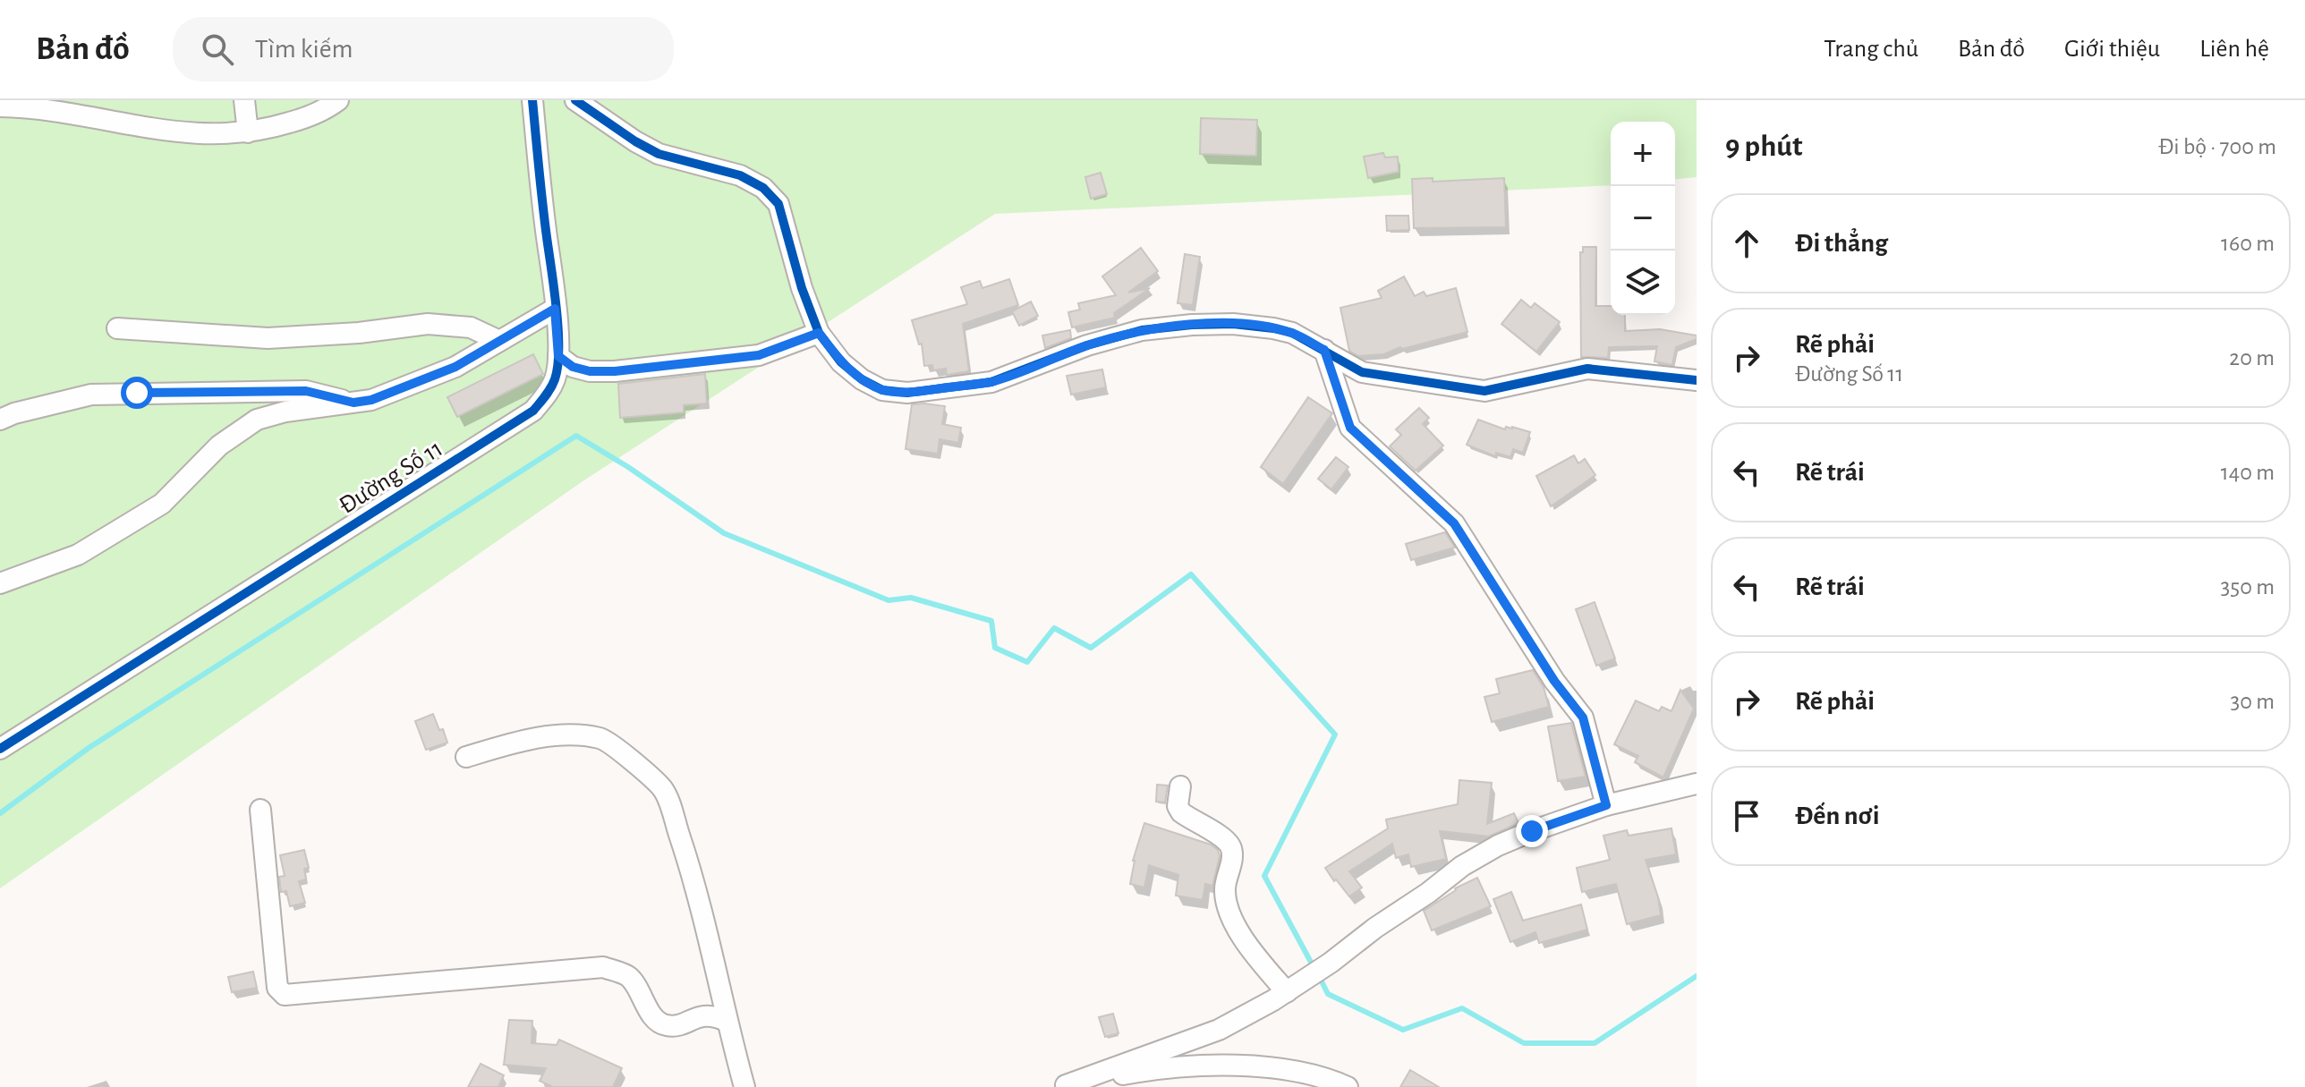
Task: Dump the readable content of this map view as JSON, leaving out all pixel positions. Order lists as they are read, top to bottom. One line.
{"streets":{"street":["Đường Số 11"]},"page":{"header":"Bản đồ","search":"Tìm kiếm","nav":["Trang chủ","Bản đồ","Giới thiệu","Liên hệ"],"heading":["9 phút","Đi bộ · 700 m"],"map_buttons":["+","−"],"list":[["Đi thẳng","160 m"],["Rẽ phải","Đường Số 11","20 m"],["Rẽ trái","140 m"],["Rẽ trái","350 m"],["Rẽ phải","30 m"],"Đến nơi"]}}
